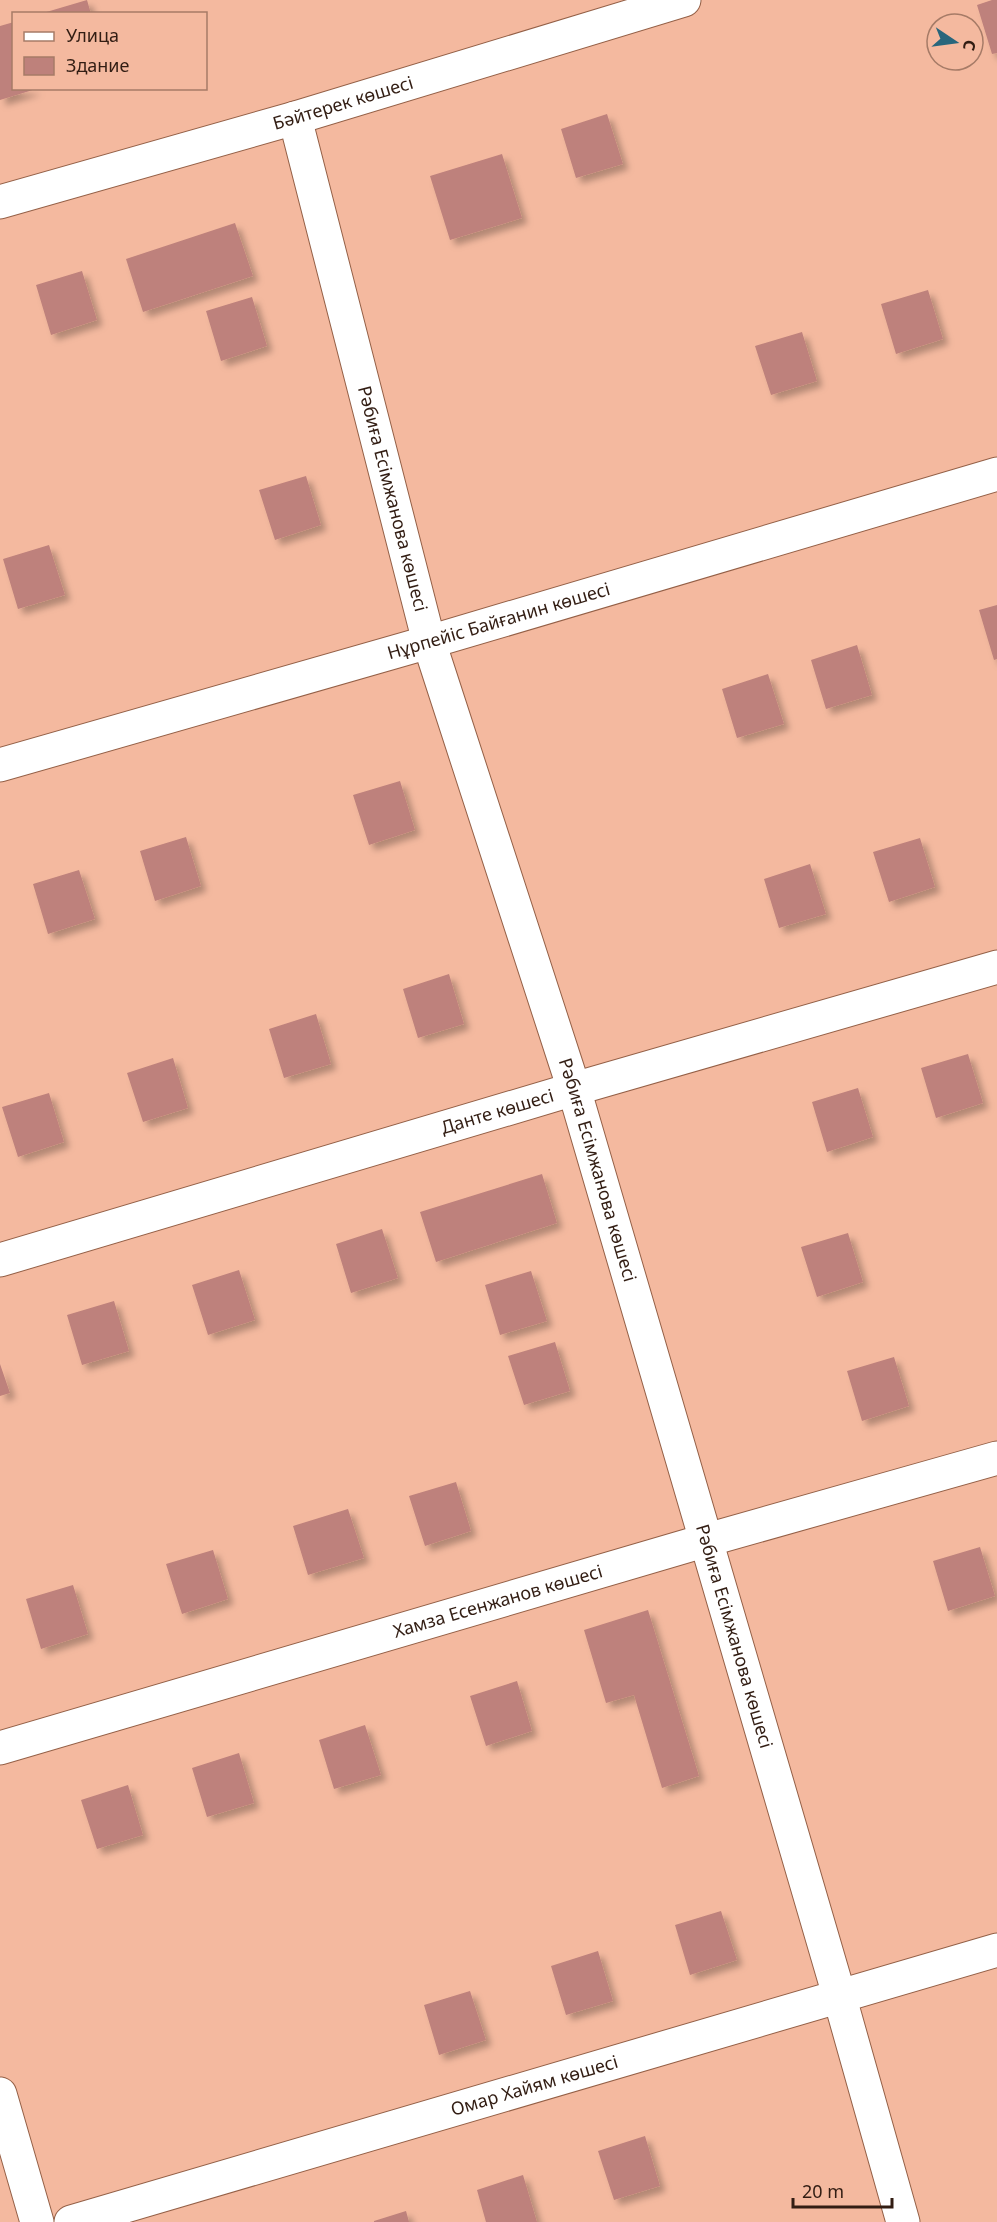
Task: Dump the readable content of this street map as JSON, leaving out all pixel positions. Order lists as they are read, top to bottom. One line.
{"streets":{"street":["Бәйтерек көшесі","Рәбиға Есімжанова көшесі","Нұрпейіс Байғанин көшесі","Данте көшесі","Хамза Есенжанов көшесі","Омар Хайям көшесі"]},"crossings":[["Бәйтерек көшесі","Рәбиға Есімжанова көшесі"],["Рәбиға Есімжанова көшесі","Нұрпейіс Байғанин көшесі"],["Рәбиға Есімжанова көшесі","Данте көшесі"],["Рәбиға Есімжанова көшесі","Хамза Есенжанов көшесі"],["Рәбиға Есімжанова көшесі","Омар Хайям көшесі"]],"legend":["Улица","Здание"],"scale_bar":"20 m","north":"right"}
